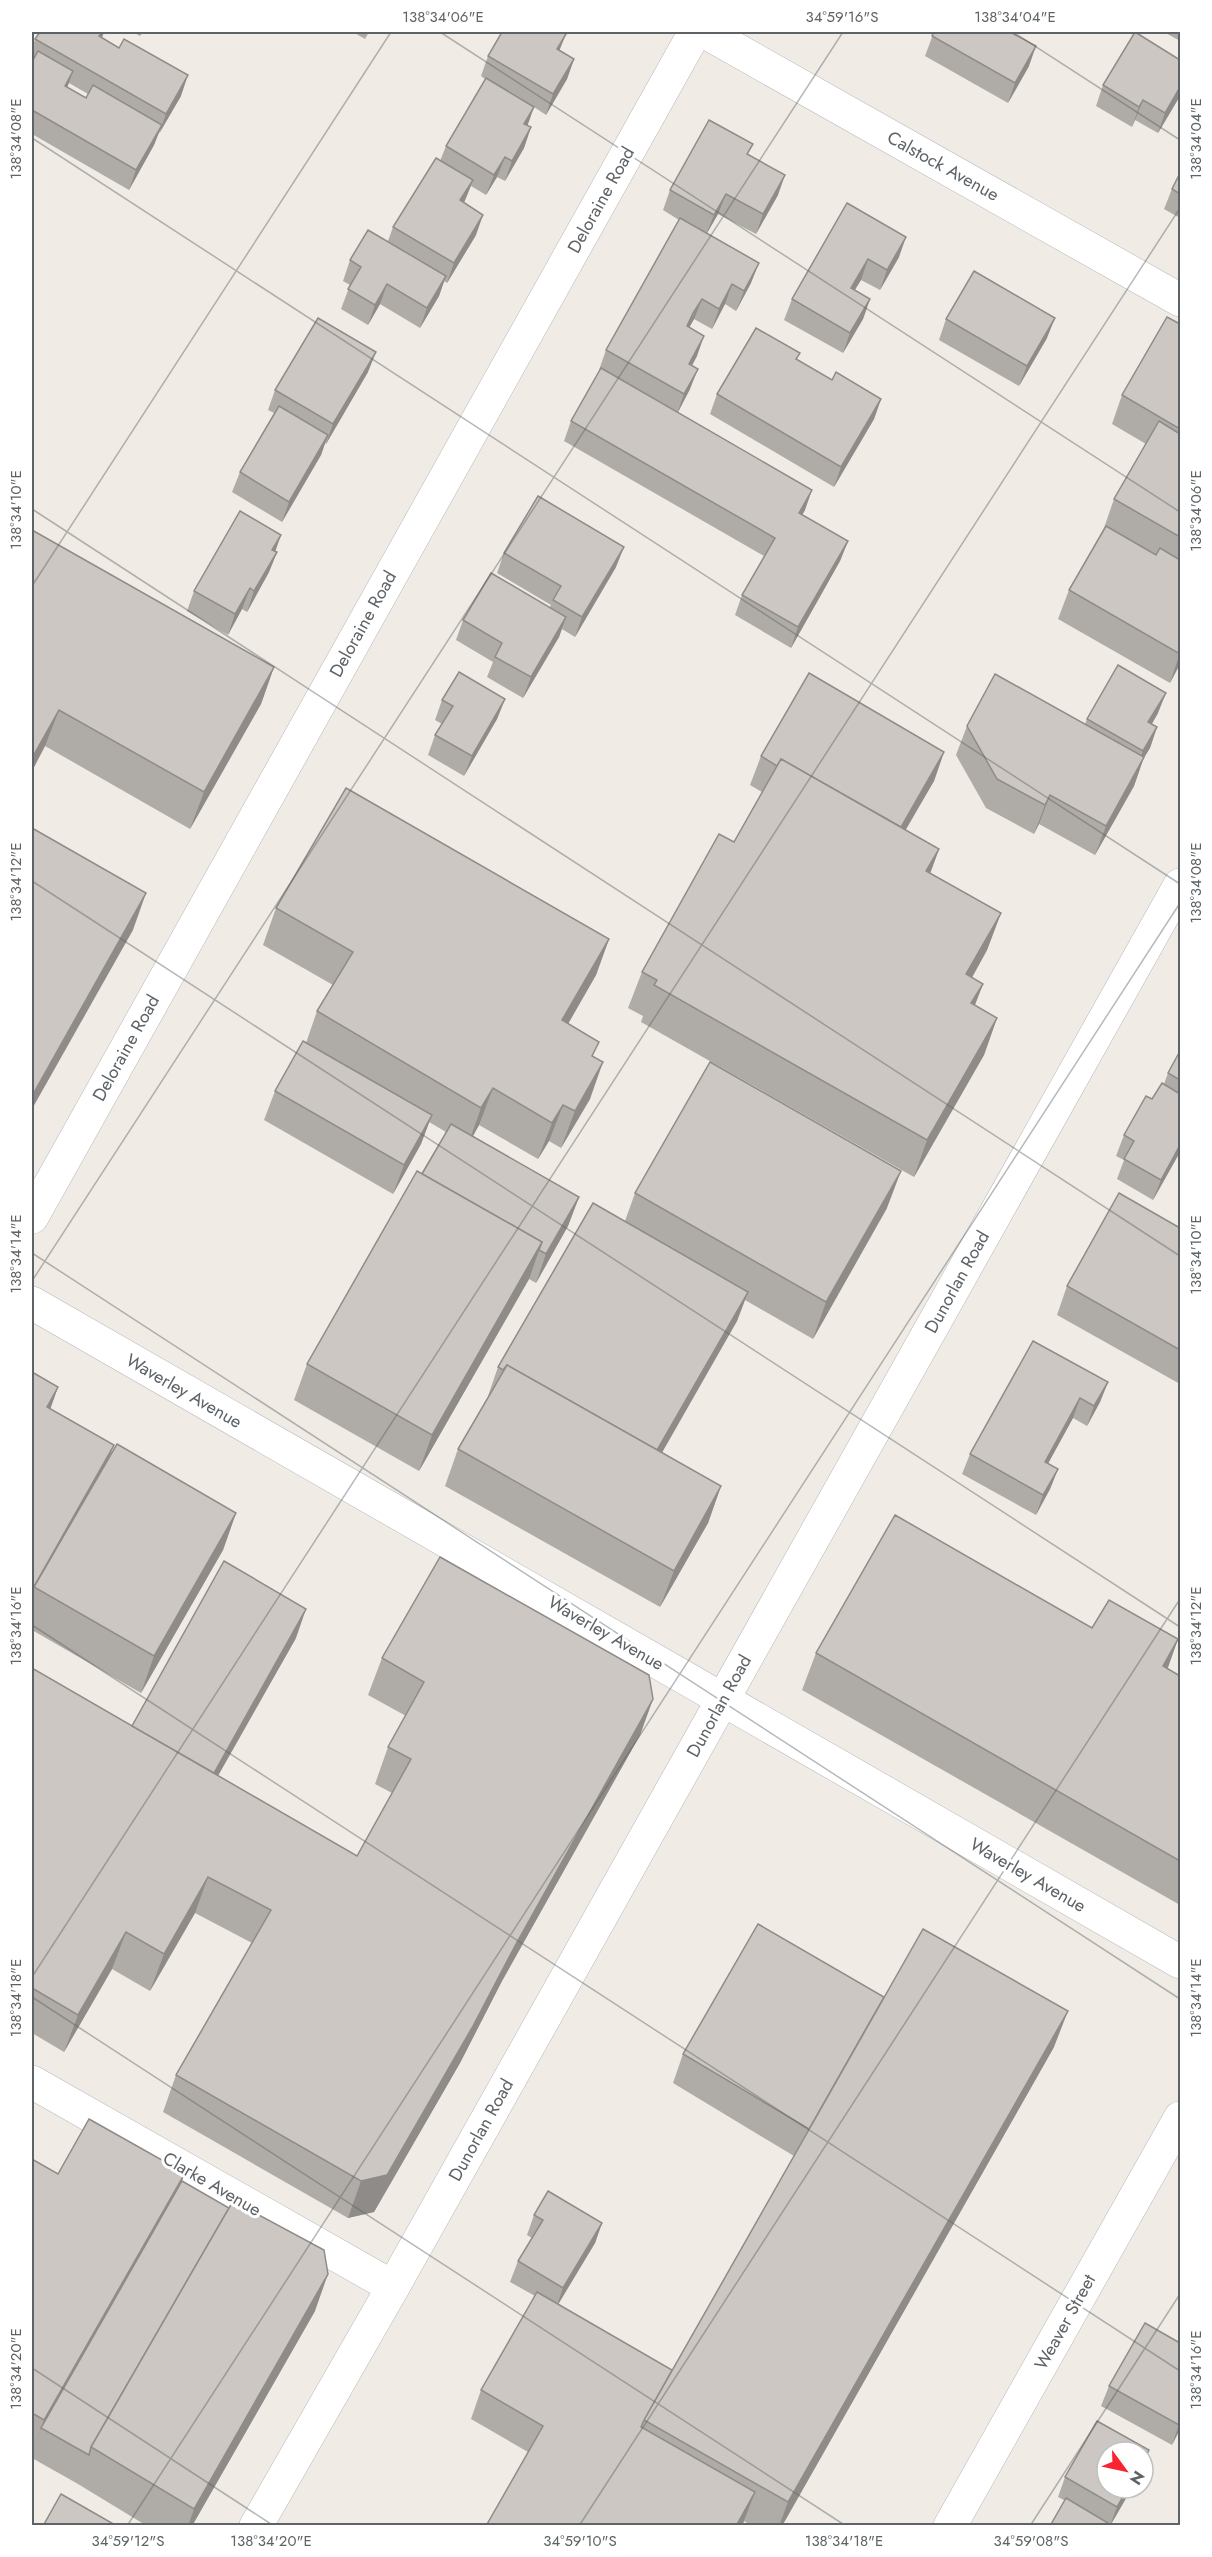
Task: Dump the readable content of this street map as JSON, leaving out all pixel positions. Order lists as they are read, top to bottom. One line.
{"streets":{"street":["Calstock Avenue","Deloraine Road","Dunorlan Road","Waverley Avenue","Clarke Avenue","Weaver Street"]},"crossings":[["Dunorlan Road","Waverley Avenue"],["Dunorlan Road","Clarke Avenue"]],"north":"bottom right","coordinates":["138°34'06\"E","34°59'16\"S","138°34'04\"E","138°34'08\"E","138°34'10\"E","138°34'12\"E","138°34'14\"E","138°34'16\"E","138°34'18\"E","138°34'20\"E","34°59'12\"S","34°59'10\"S","34°59'08\"S"]}
